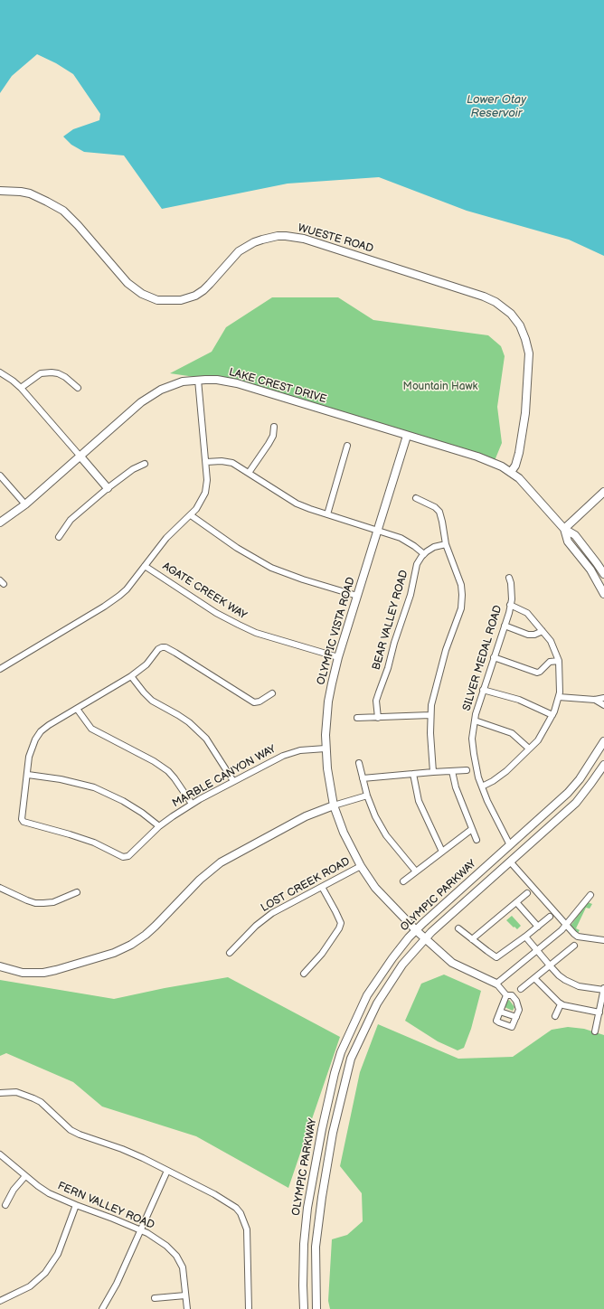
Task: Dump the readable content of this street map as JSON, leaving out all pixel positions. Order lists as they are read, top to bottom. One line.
{"streets":{"main road":["WUESTE ROAD","LAKE CREST DRIVE","OLYMPIC VISTA ROAD","OLYMPIC PARKWAY"],"street":["AGATE CREEK WAY","BEAR VALLEY ROAD","SILVER MEDAL ROAD","MARBLE CANYON WAY","LOST CREEK ROAD","FERN VALLEY ROAD"]},"crossings":[["WUESTE ROAD","LAKE CREST DRIVE"],["LAKE CREST DRIVE","OLYMPIC VISTA ROAD"],["AGATE CREEK WAY","OLYMPIC VISTA ROAD"],["OLYMPIC VISTA ROAD","MARBLE CANYON WAY"],["OLYMPIC VISTA ROAD","LOST CREEK ROAD"],["OLYMPIC VISTA ROAD","OLYMPIC PARKWAY"],["SILVER MEDAL ROAD","OLYMPIC PARKWAY"]],"water":["Lower Otay Reservoir"],"parks":["Mountain Hawk"]}
